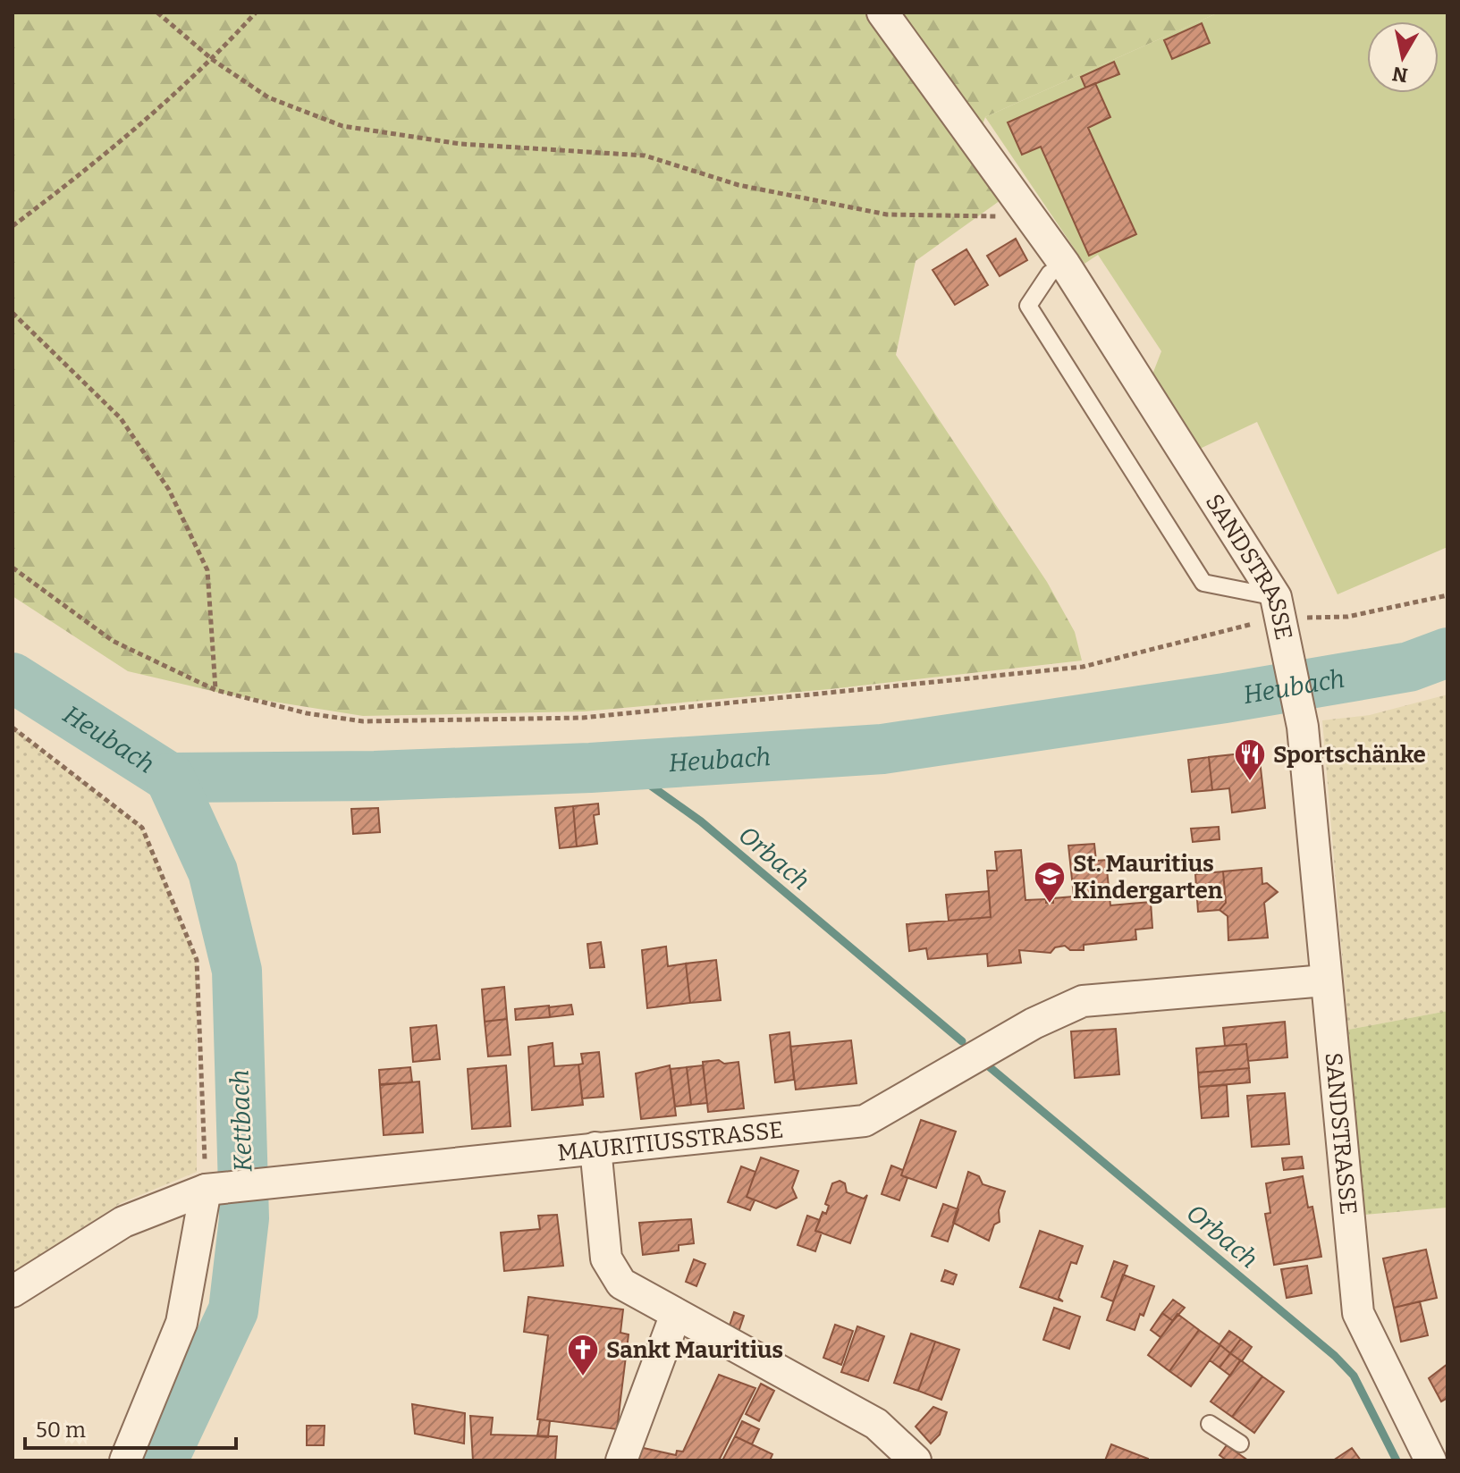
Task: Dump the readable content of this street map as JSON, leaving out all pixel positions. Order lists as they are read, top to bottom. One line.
{"streets":{"street":["SANDSTRASSE","MAURITIUSSTRASSE"]},"crossings":[["SANDSTRASSE","MAURITIUSSTRASSE"]],"water":["Heubach","Orbach","Kettbach"],"places":{"restaurant":["Sportschänke"],"school or university":["St. Mauritius Kindergarten"],"church":["Sankt Mauritius"]},"scale_bar":"50 m","north":"bottom"}
